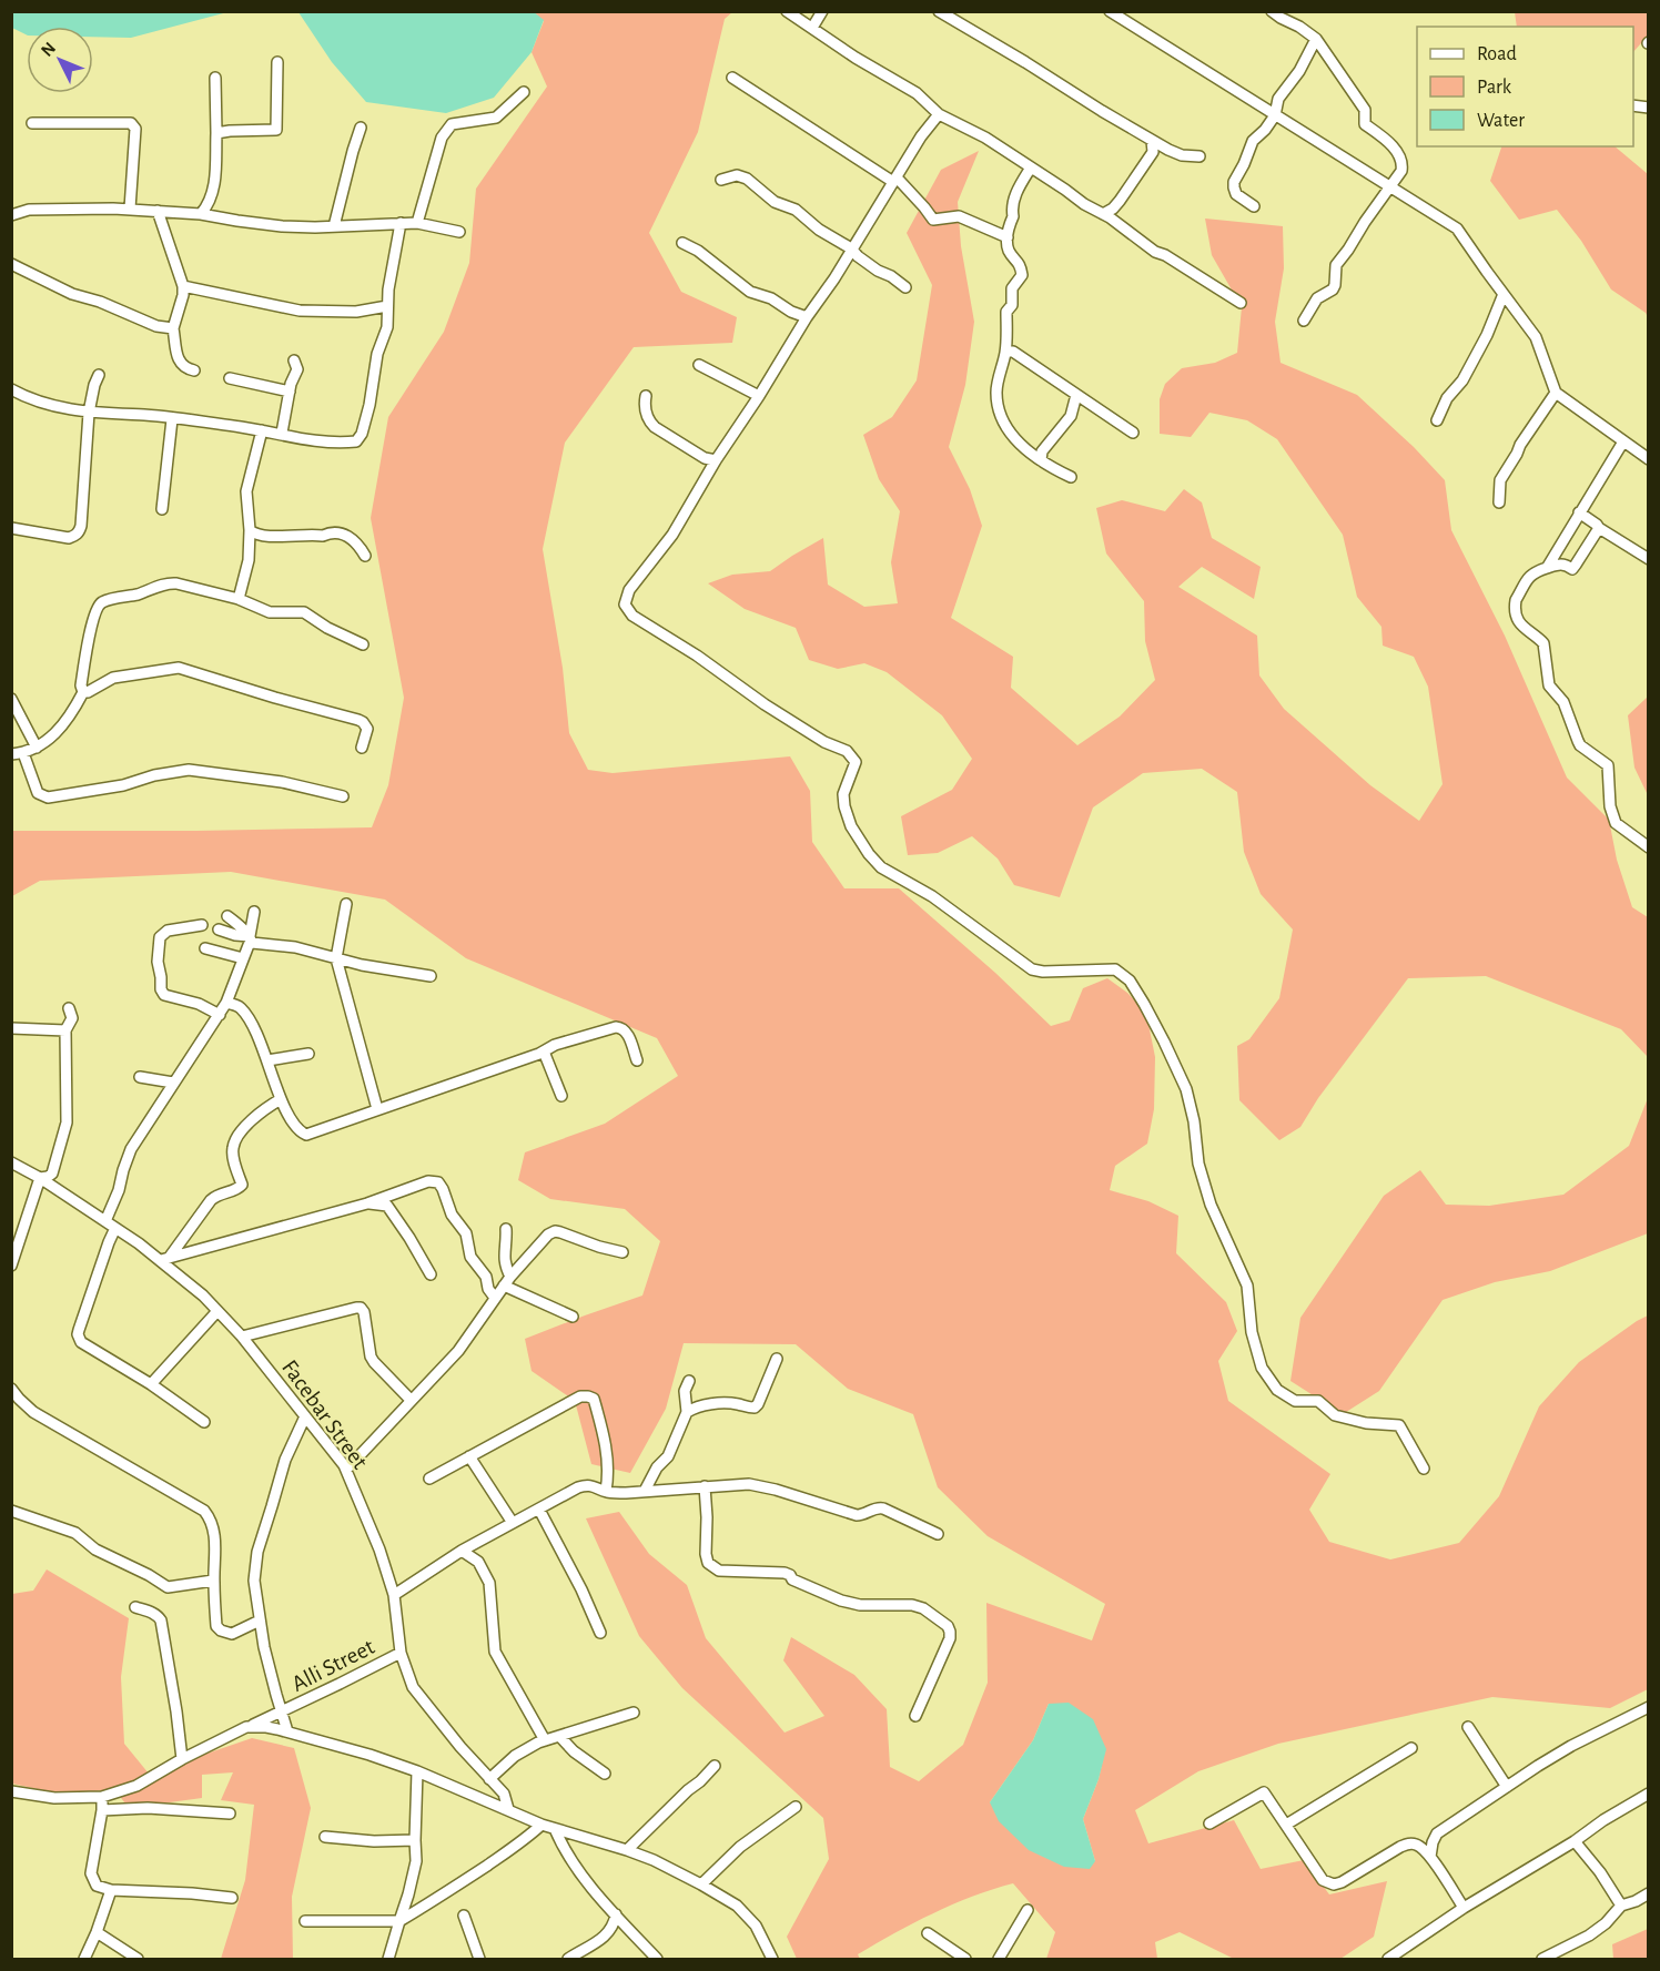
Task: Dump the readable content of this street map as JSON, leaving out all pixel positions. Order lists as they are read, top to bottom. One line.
{"streets":{"street":["Facebar Street","Alli Street"]},"crossings":[["Facebar Street","Alli Street"]],"legend":["Road","Park","Water"],"north":"top left"}
